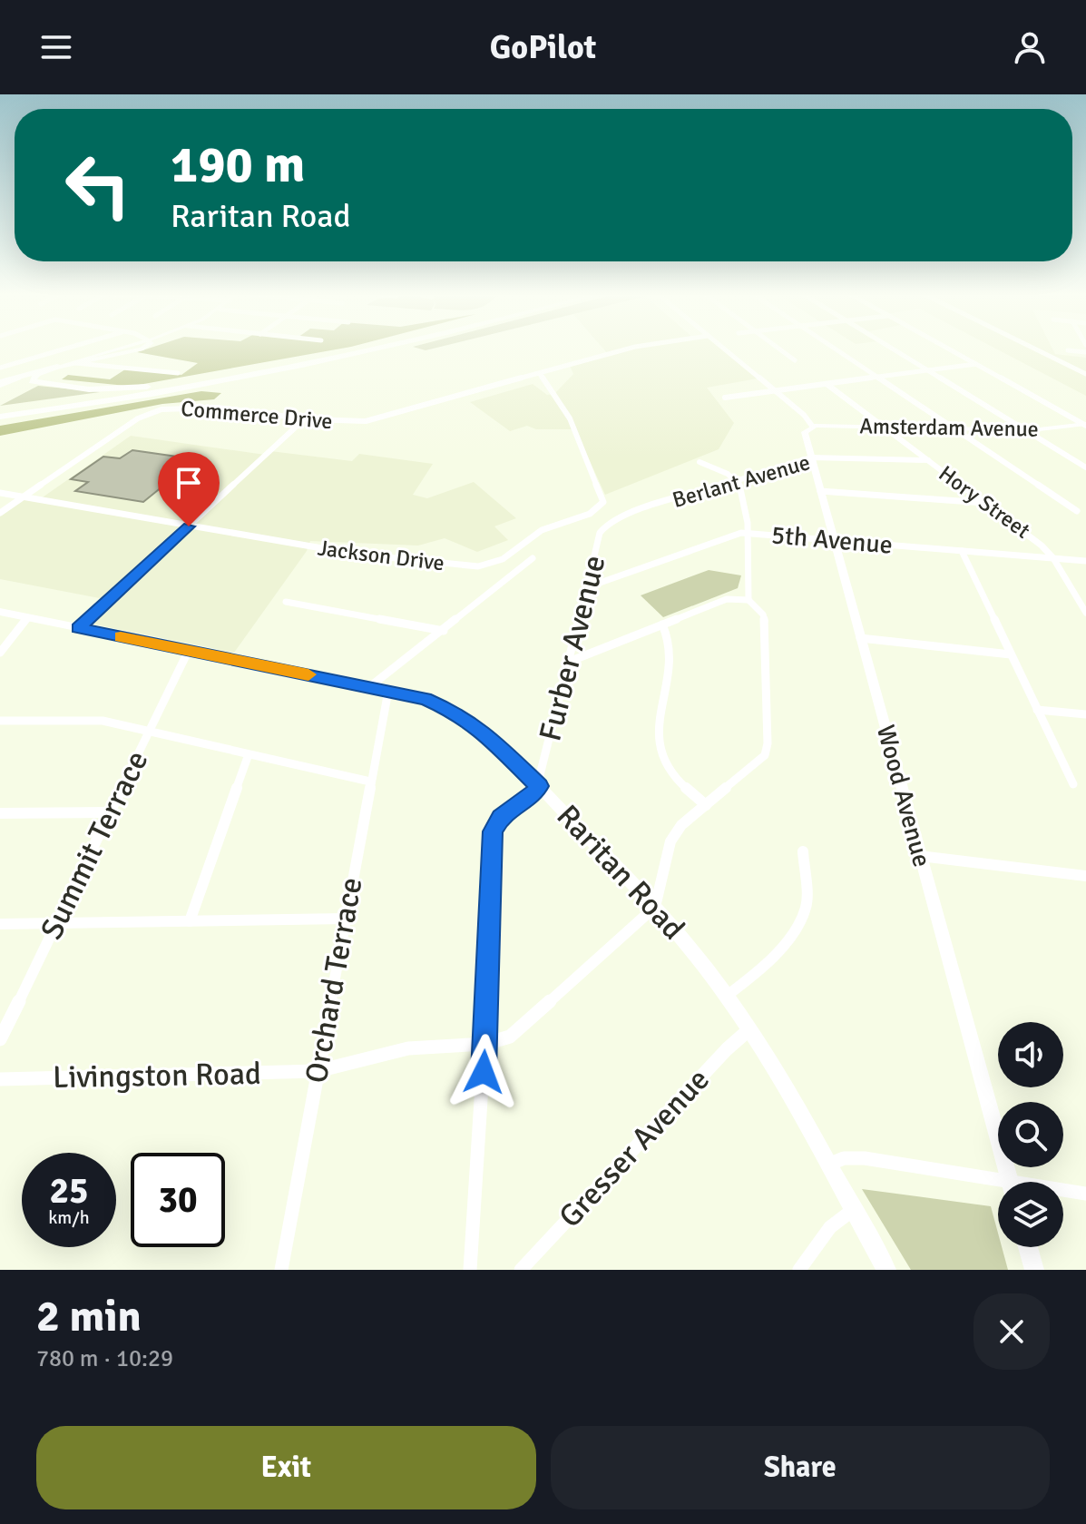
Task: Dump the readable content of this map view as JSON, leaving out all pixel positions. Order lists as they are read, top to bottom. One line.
{"streets":{"main road":["Amsterdam Avenue","Wood Avenue","Raritan Road"],"street":["Commerce Drive","Berlant Avenue","Hory Street","5th Avenue","Jackson Drive","Furber Avenue","Summit Terrace","Orchard Terrace","Livingston Road","Gresser Avenue"]},"crossings":[["Commerce Drive","Jackson Drive"],["Amsterdam Avenue","Hory Street"],["Amsterdam Avenue","Wood Avenue"],["Berlant Avenue","Hory Street"],["Berlant Avenue","Furber Avenue"],["Berlant Avenue","Wood Avenue"],["Hory Street","5th Avenue"],["5th Avenue","Furber Avenue"],["5th Avenue","Wood Avenue"],["Furber Avenue","Raritan Road"],["Summit Terrace","Raritan Road"],["Raritan Road","Orchard Terrace"],["Raritan Road","Gresser Avenue"],["Orchard Terrace","Livingston Road"]],"page":{"header":"GoPilot","turn":["190 m","Raritan Road"],"speed":"25 km/h","limit":"30","heading":["2 min","780 m · 10:29"],"buttons":["Exit","Share"]}}
